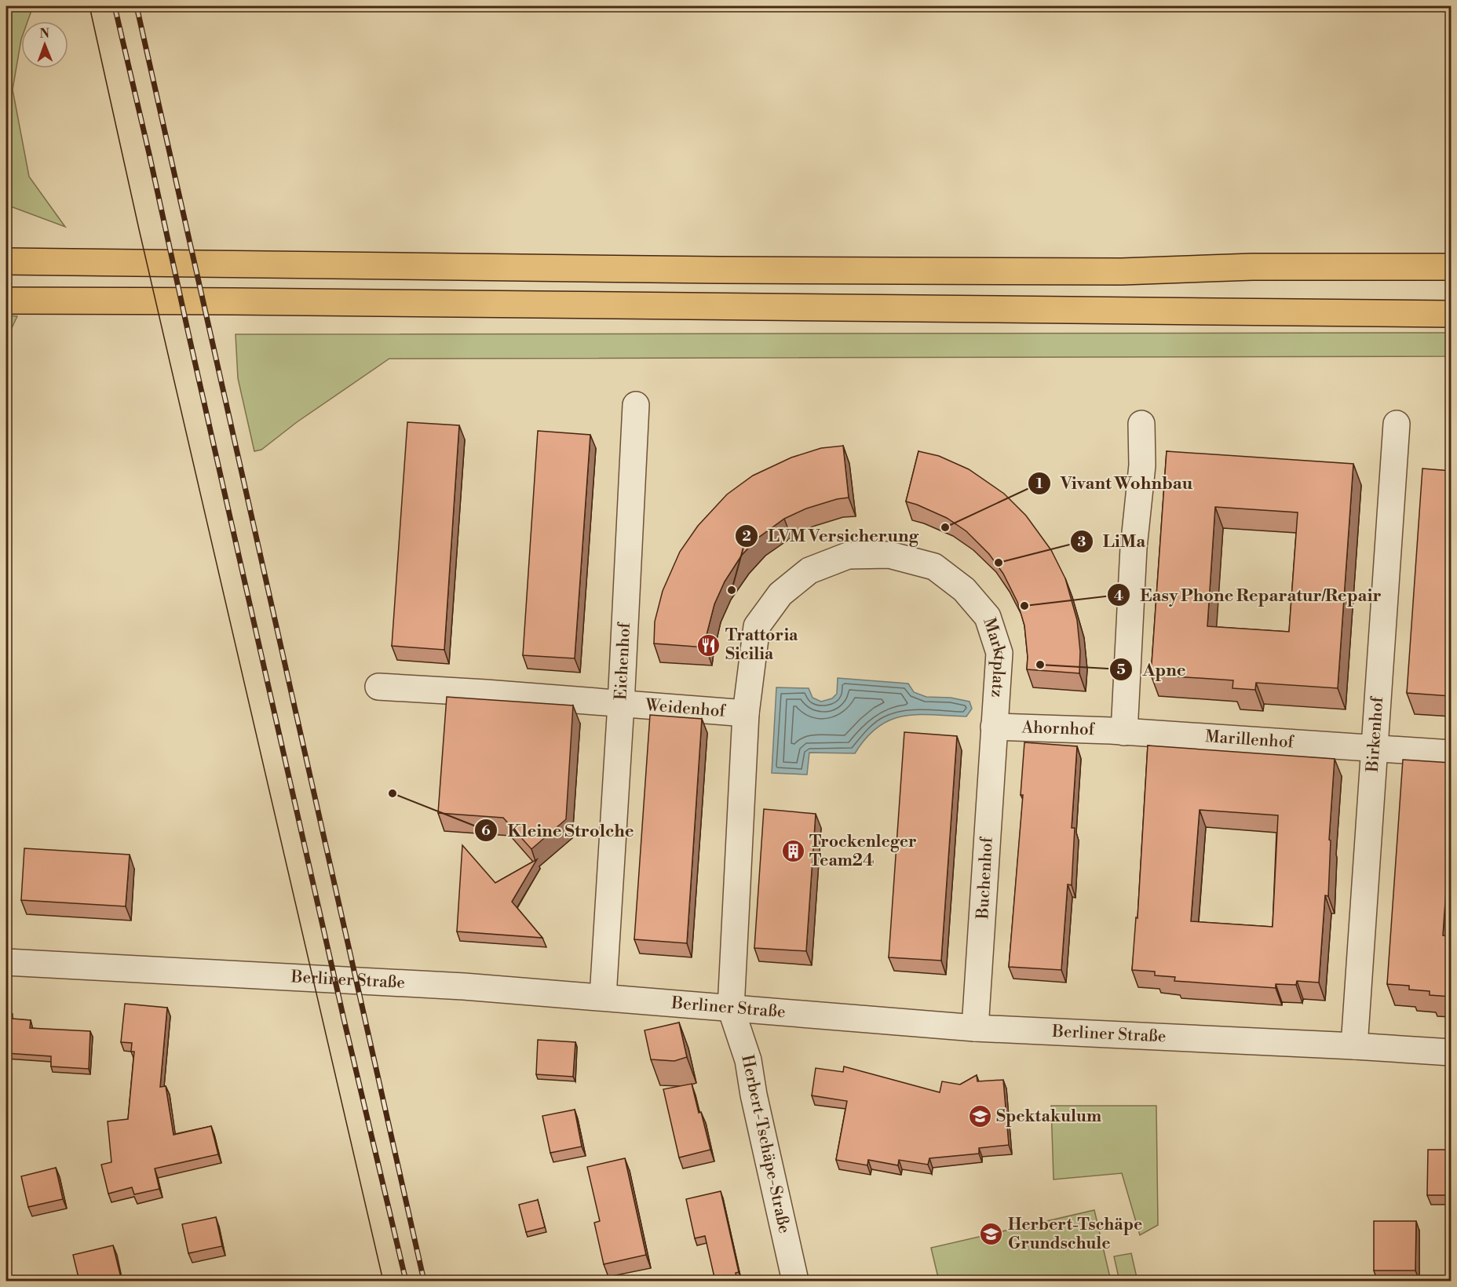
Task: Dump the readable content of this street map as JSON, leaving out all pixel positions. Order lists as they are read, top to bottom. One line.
{"streets":{"street":["Marktplatz","Eichenhof","Weidenhof","Ahornhof","Birkenhof","Marillenhof","Buchenhof","Berliner Straße","Herbert-Tschäpe-Straße"]},"crossings":[["Marktplatz","Weidenhof"],["Marktplatz","Ahornhof"],["Marktplatz","Buchenhof"],["Eichenhof","Weidenhof"],["Weidenhof","Berliner Straße"],["Weidenhof","Herbert-Tschäpe-Straße"],["Ahornhof","Marillenhof"],["Ahornhof","Buchenhof"],["Birkenhof","Marillenhof"],["Birkenhof","Berliner Straße"],["Buchenhof","Berliner Straße"],["Berliner Straße","Herbert-Tschäpe-Straße"]],"places":{"other":["Vivant Wohnbau","LiMa","LVM Versicherung","Easy Phone Reparatur/Repair","Apne","Kleine Strolche"],"restaurant":["Trattoria Sicilia"],"building":["Trockenleger Team24"],"school or university":["Spektakulum","Herbert-Tschäpe Grundschule"]},"north":"top"}
